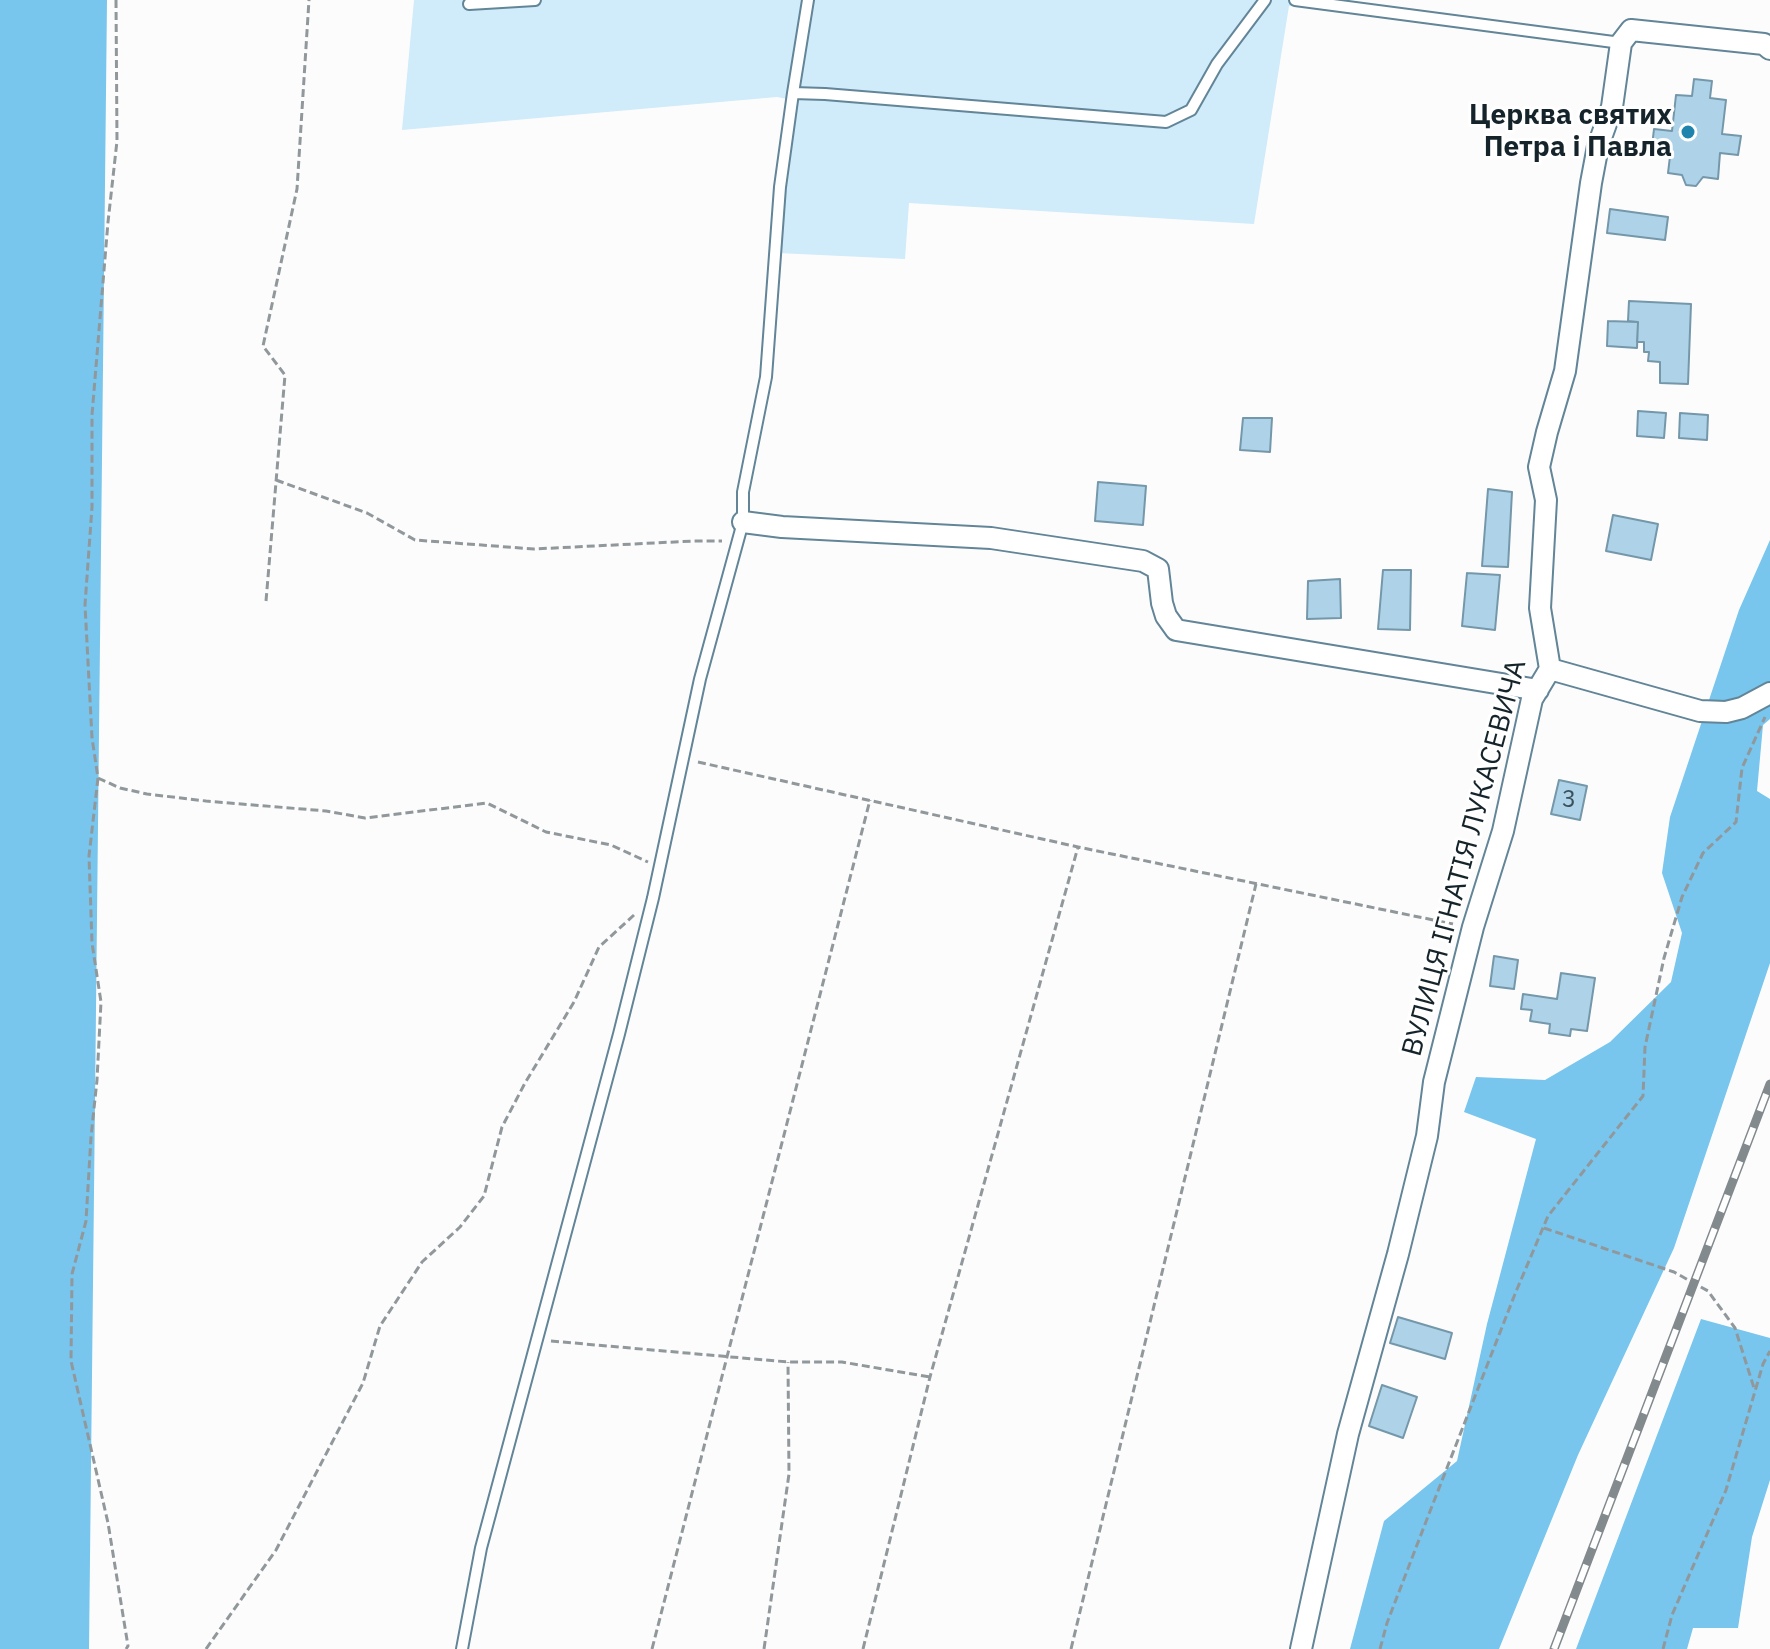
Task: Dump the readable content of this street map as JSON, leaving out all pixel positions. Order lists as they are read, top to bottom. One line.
{"streets":{"street":["ВУЛИЦЯ ІГНАТІЯ ЛУКАСЕВИЧА"]},"places":["Церква святих Петра і Павла"],"house_numbers":["3"]}
